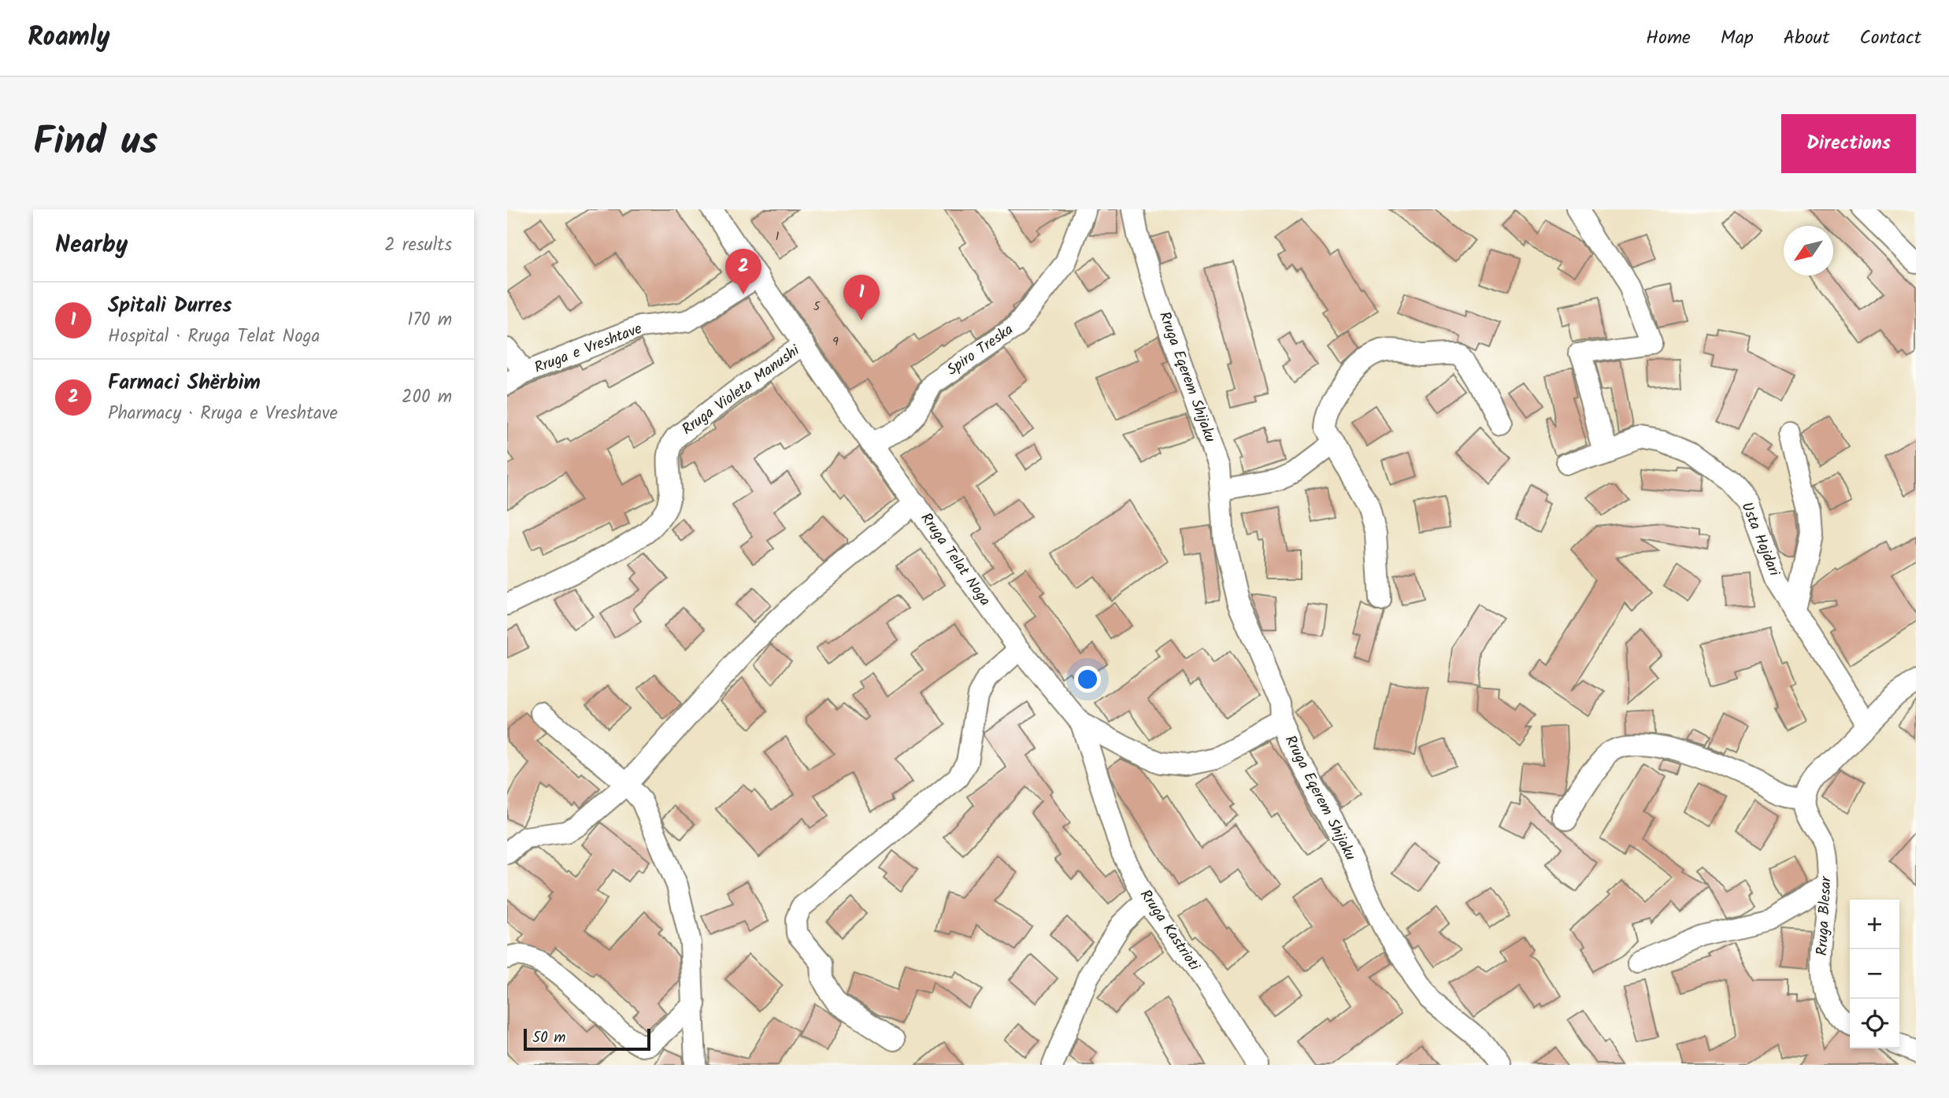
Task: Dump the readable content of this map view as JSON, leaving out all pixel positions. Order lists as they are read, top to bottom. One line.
{"streets":{"street":["Rruga e Vreshtave","Spiro Treska","Rruga Eqerem Shijaku","Rruga Violeta Manushi","Usta Hajdari","Rruga Telat Noga","Rruga Blesar","Rruga Kastrioti"]},"crossings":[["Rruga e Vreshtave","Rruga Telat Noga"],["Spiro Treska","Rruga Telat Noga"],["Rruga Eqerem Shijaku","Rruga Telat Noga"],["Rruga Violeta Manushi","Rruga Telat Noga"],["Rruga Telat Noga","Rruga Kastrioti"]],"house_numbers":["1","5","9"],"scale_bar":"50 m","north":"bottom left","page":{"header":"Roamly","nav":["Home","Map","About","Contact"],"title":"Find us","buttons":"Directions","heading":["Nearby","2 results"],"pins":["2","1"],"list":[{"mark":"1","name":"Spitali Durres","note":"Hospital · Rruga Telat Noga","value":"170 m"},{"mark":"2","name":"Farmaci Shërbim","note":"Pharmacy · Rruga e Vreshtave","value":"200 m"}],"map_buttons":["+","−"],"scale":"50 m"}}
